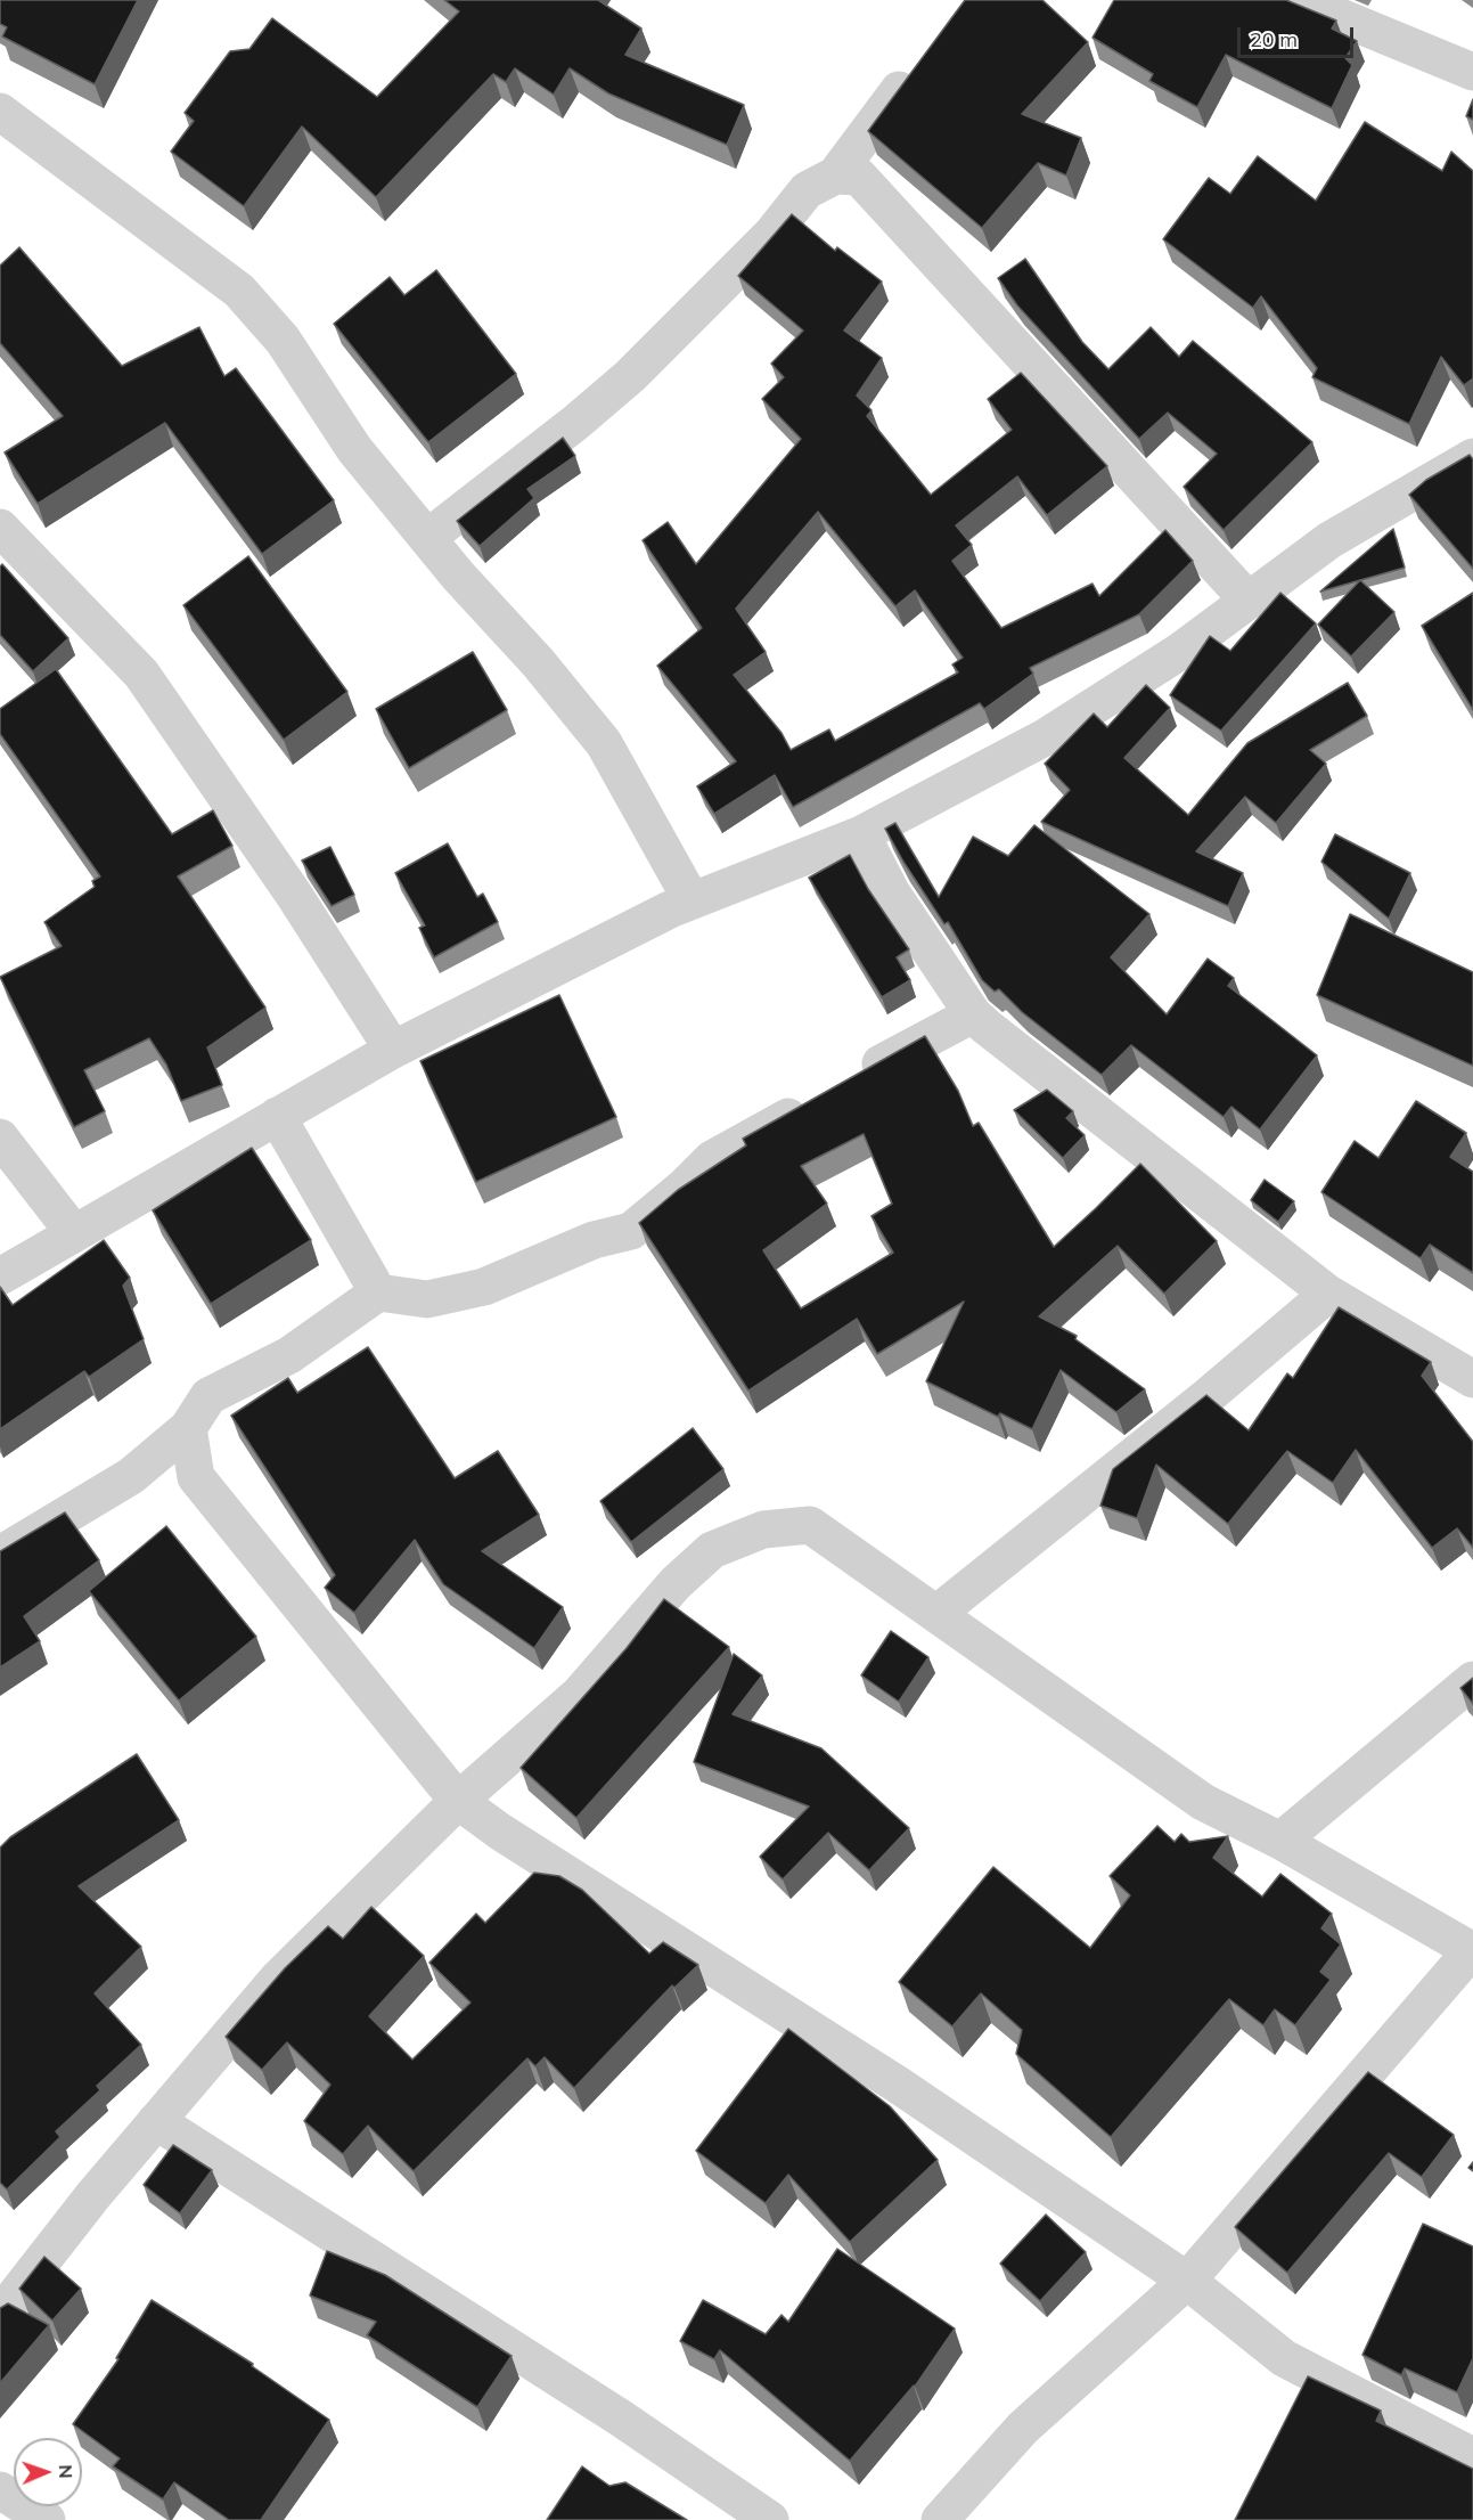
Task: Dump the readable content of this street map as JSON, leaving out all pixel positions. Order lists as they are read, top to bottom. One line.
{"scale_bar":"20 m","north":"right"}
